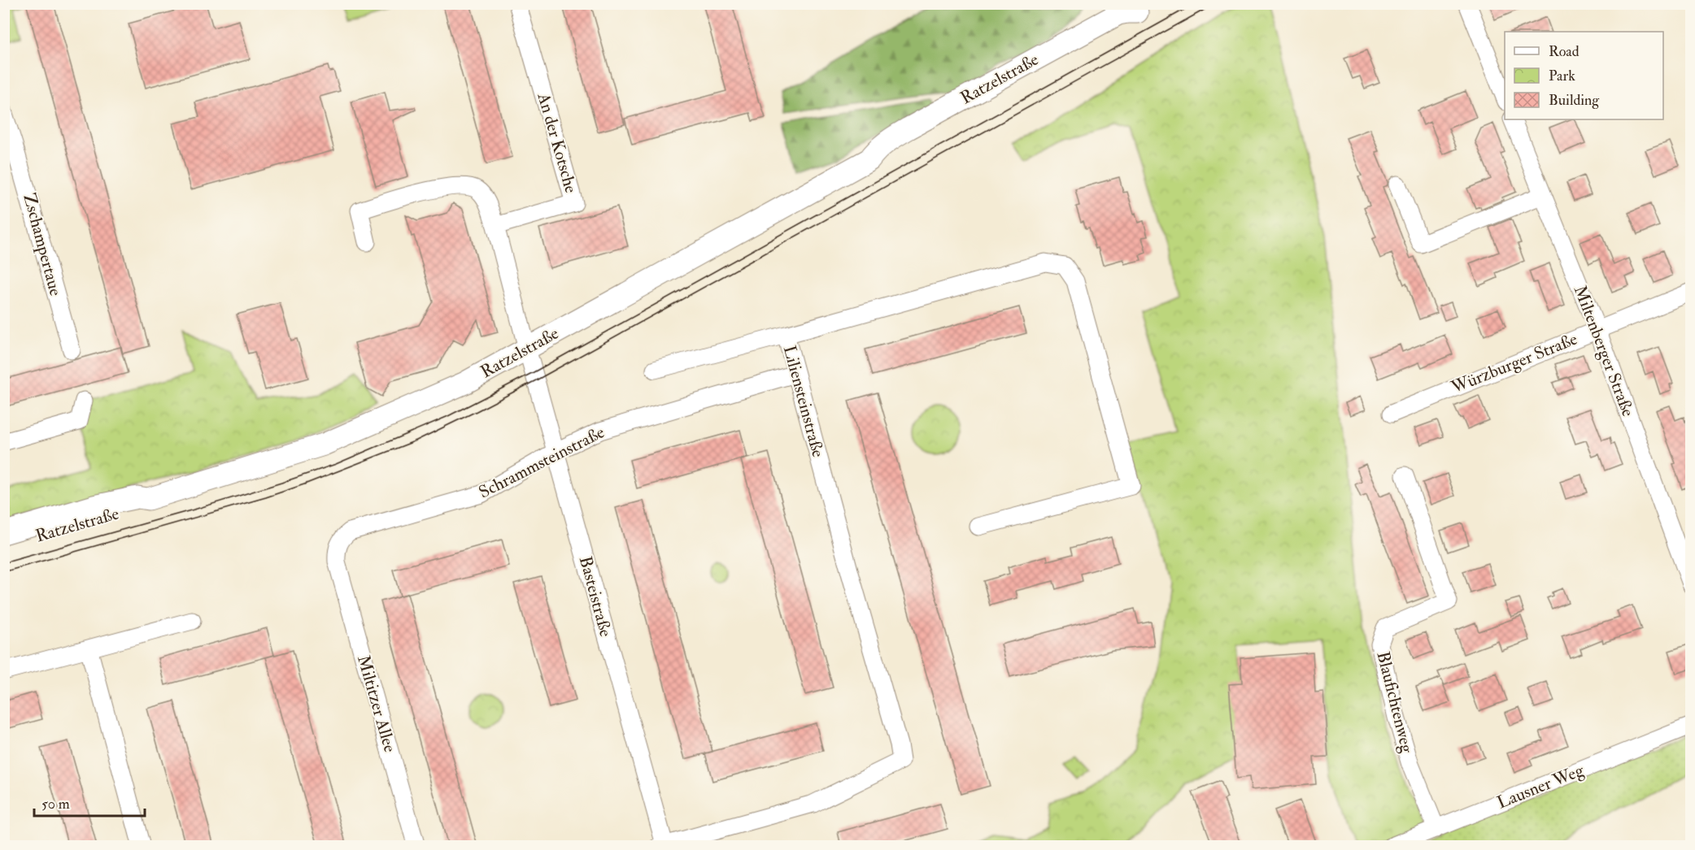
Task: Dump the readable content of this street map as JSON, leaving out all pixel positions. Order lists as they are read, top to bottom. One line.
{"streets":{"main road":["Ratzelstraße"],"street":["An der Kotsche","Zschampertaue","Miltenberger Straße","Würzburger Straße","Liliensteinstraße","Schrammsteinstraße","Basteistraße","Blaufichtenweg","Miltitzer Allee","Lausner Weg"]},"crossings":[["Ratzelstraße","Basteistraße"],["Miltenberger Straße","Würzburger Straße"],["Liliensteinstraße","Schrammsteinstraße"],["Liliensteinstraße","Basteistraße"],["Schrammsteinstraße","Basteistraße"],["Schrammsteinstraße","Miltitzer Allee"],["Blaufichtenweg","Lausner Weg"]],"legend":["Road","Park","Building"],"scale_bar":"50 m"}
